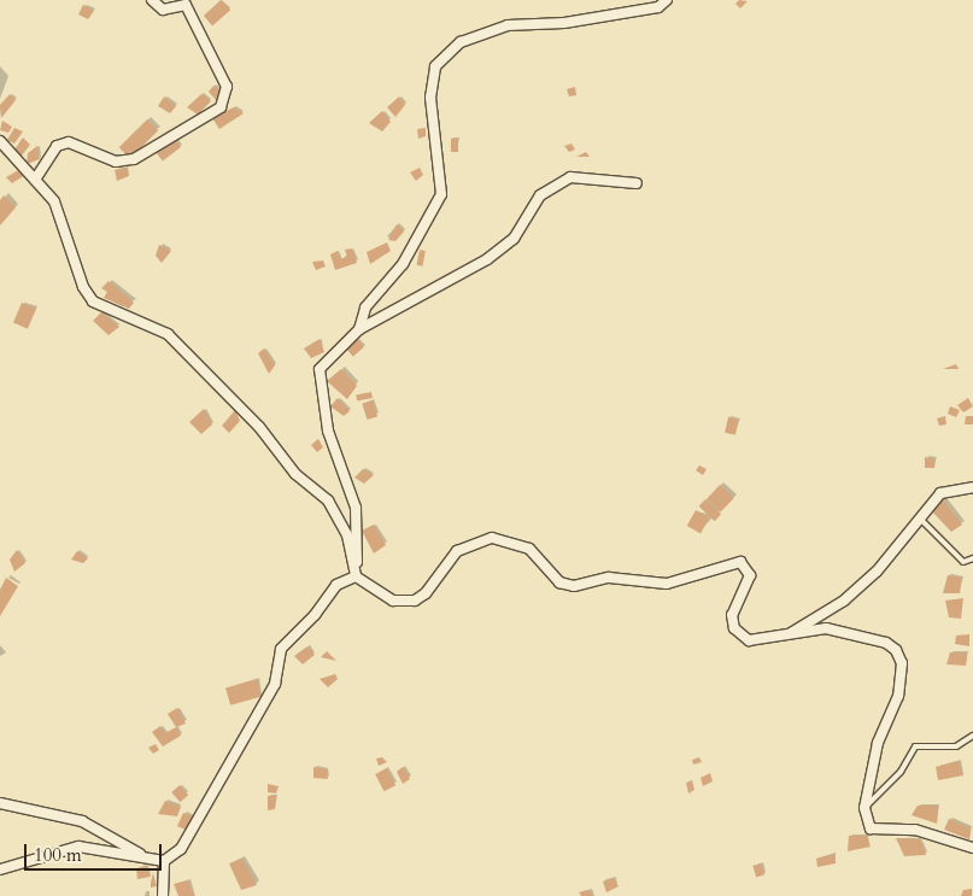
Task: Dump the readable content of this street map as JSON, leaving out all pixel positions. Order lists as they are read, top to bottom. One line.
{"scale_bar":"100 m"}
